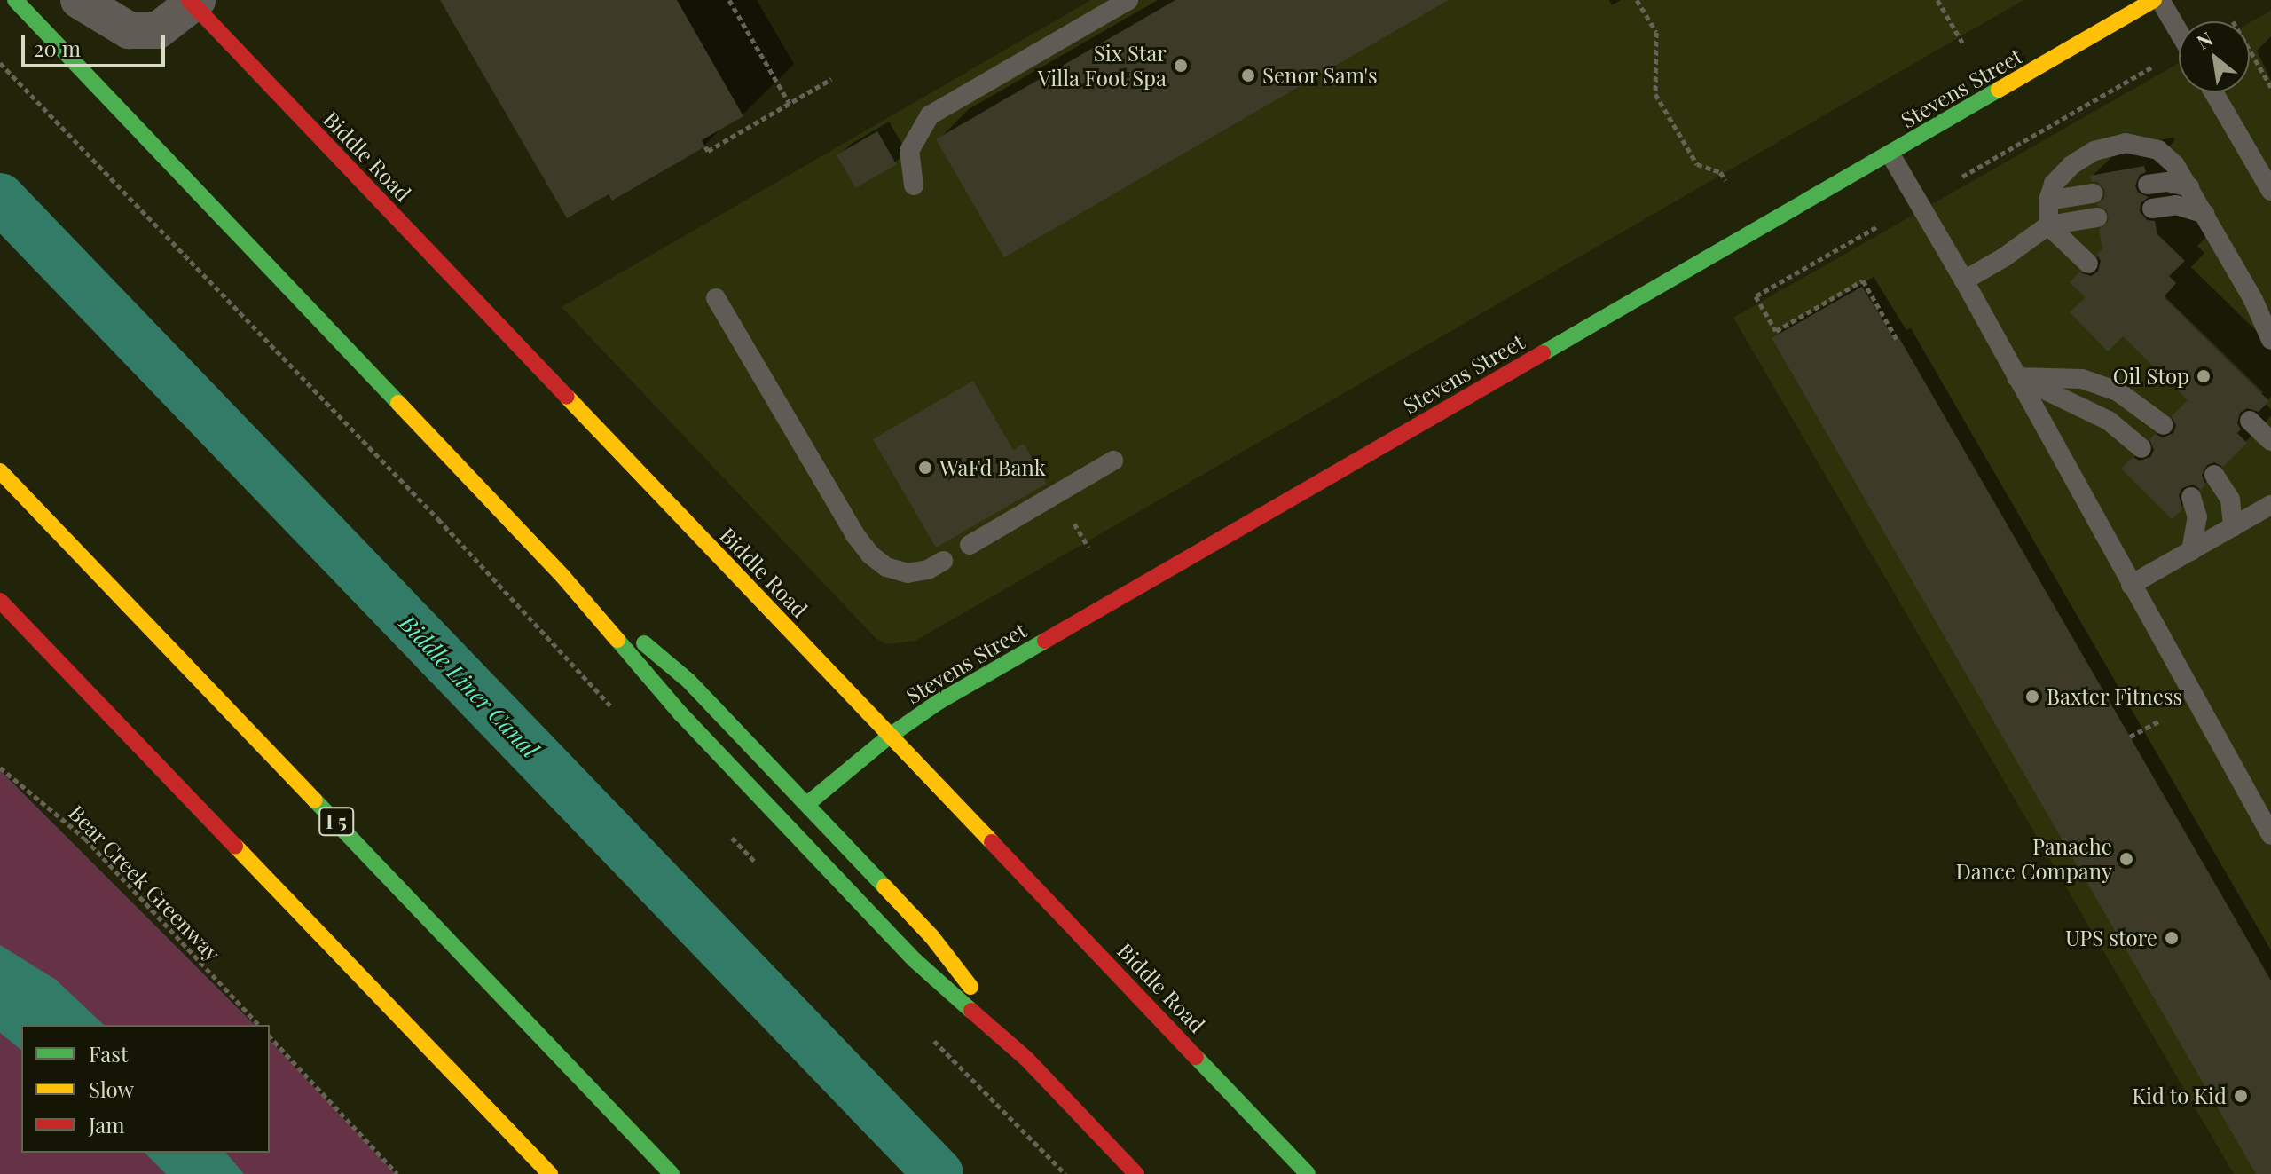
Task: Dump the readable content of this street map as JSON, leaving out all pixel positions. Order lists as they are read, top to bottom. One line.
{"streets":{"main road":["Stevens Street","Biddle Road","I 5"],"path":["Bear Creek Greenway"]},"crossings":[["Stevens Street","Biddle Road"]],"water":["Biddle Liner Canal"],"places":["Six Star Villa Foot Spa","Senor Sam's","Oil Stop","WaFd Bank","Baxter Fitness","Panache Dance Company","UPS store","Kid to Kid"],"legend":["Fast","Slow","Jam"],"scale_bar":"20 m","north":"top left"}
